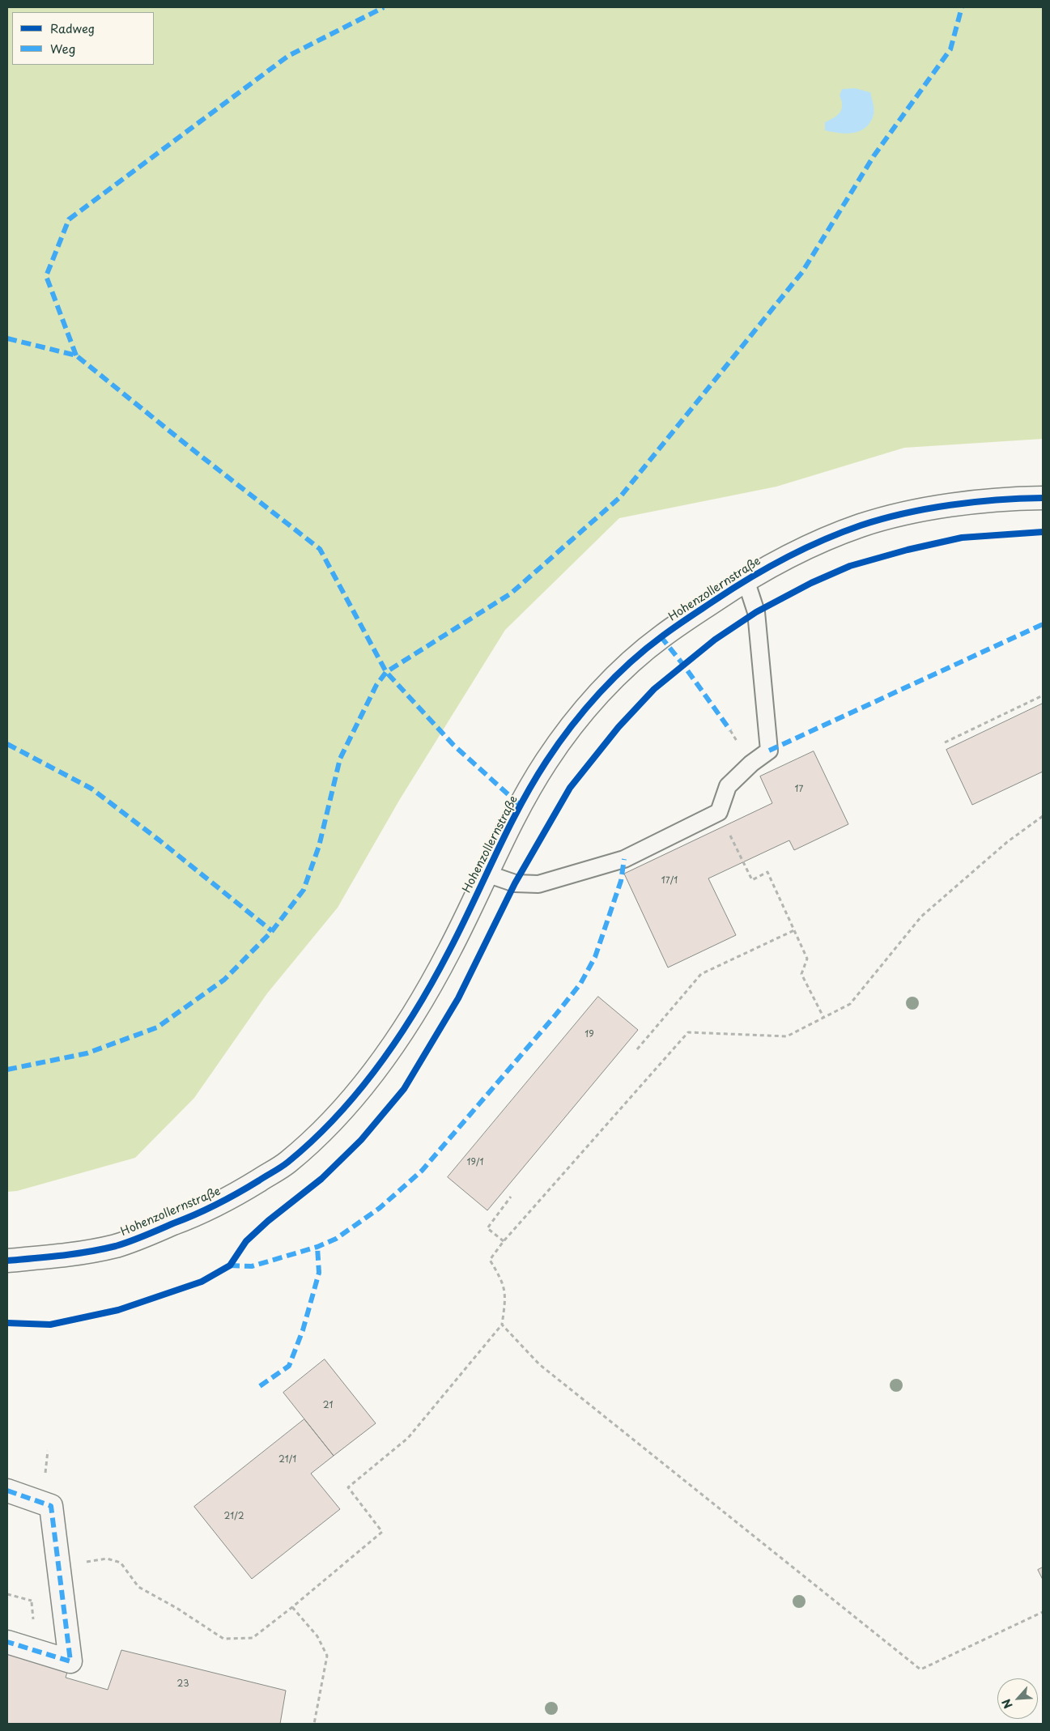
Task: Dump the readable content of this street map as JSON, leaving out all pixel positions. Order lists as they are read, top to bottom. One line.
{"streets":{"street":["Hohenzollernstraße"]},"house_numbers":["17","17/1","19","19/1","21","21/1","21/2","23"],"legend":["Radweg","Weg"],"north":"bottom left"}
